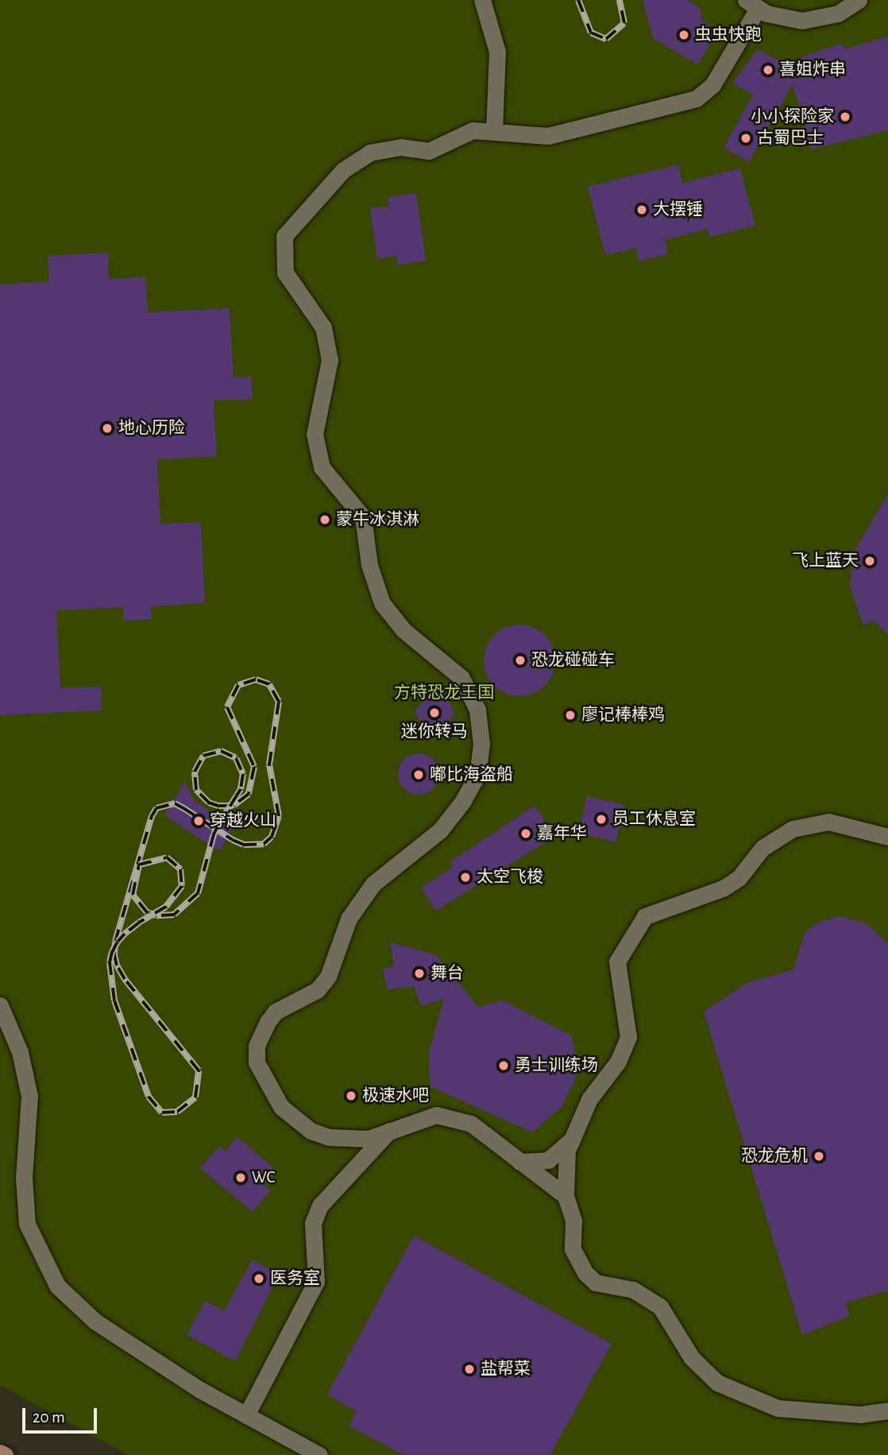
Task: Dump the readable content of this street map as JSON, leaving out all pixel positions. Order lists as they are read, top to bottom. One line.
{"parks":["方特恐龙王国"],"places":["虫虫快跑","喜姐炸串","小小探险家","古蜀巴士","大摆锤","地心历险","蒙牛冰淇淋","飞上蓝天","恐龙碰碰车","迷你转马","廖记棒棒鸡","嘟比海盗船","员工休息室","穿越火山","嘉年华","太空飞梭","舞台","勇士训练场","极速水吧","恐龙危机","WC","医务室","盐帮菜"],"scale_bar":"20 m"}
